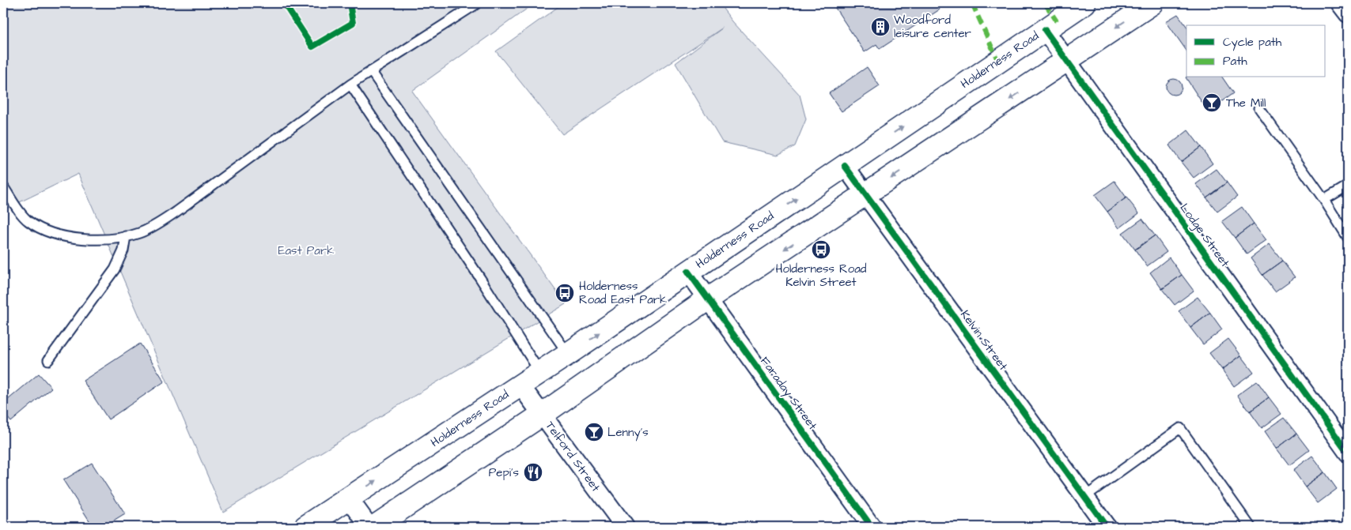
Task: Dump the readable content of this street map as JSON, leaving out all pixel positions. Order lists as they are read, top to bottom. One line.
{"streets":{"highway":["Holderness Road"],"street":["Lodge Street","Kelvin Street","Faraday Street","Telford Street"]},"crossings":[["Holderness Road","Lodge Street"],["Holderness Road","Kelvin Street"],["Holderness Road","Faraday Street"],["Holderness Road","Telford Street"]],"parks":["East Park"],"places":{"building":["Woodford leisure center"],"bar":["The Mill","Lenny's"],"bus stop":["Holderness Road Kelvin Street","Holderness Road East Park"],"restaurant":["Pepi's"]},"legend":["Cycle path","Path"]}
